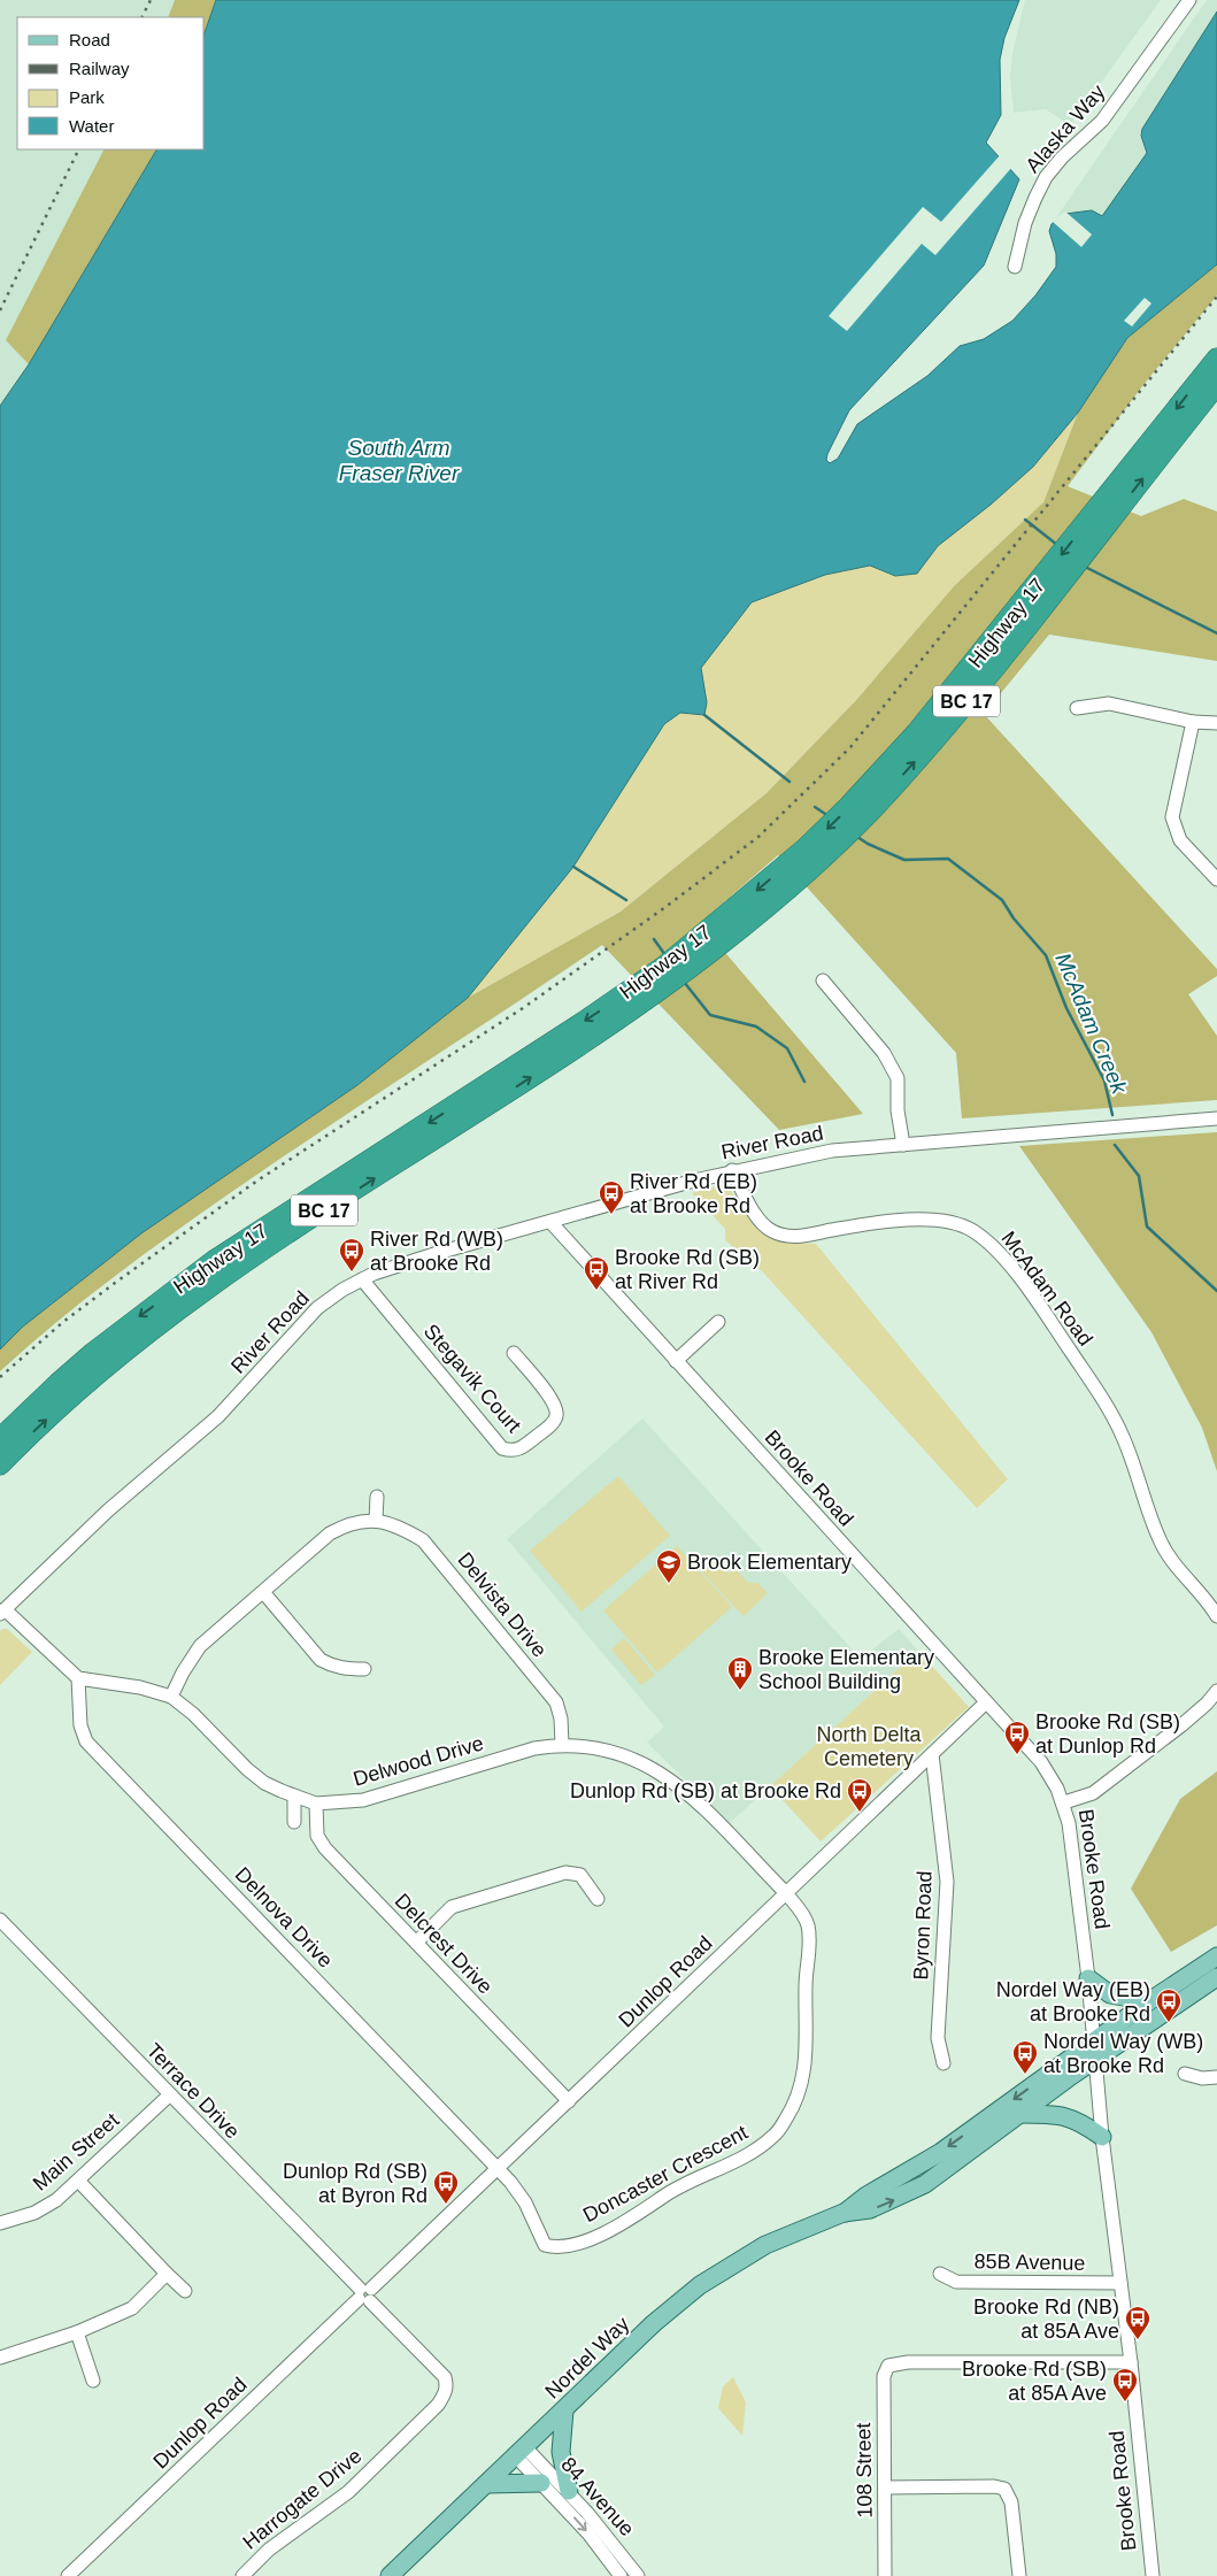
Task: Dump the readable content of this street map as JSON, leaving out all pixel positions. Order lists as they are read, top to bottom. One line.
{"streets":{"highway":["Highway 17","BC 17"],"main road":["Nordel Way"],"street":["Alaska Way","River Road","McAdam Road","Stegavik Court","Brooke Road","Delvista Drive","Delwood Drive","Delnova Drive","Byron Road","Delcrest Drive","Dunlop Road","Terrace Drive","Main Street","Doncaster Crescent","85B Avenue","108 Street","84 Avenue","Harrogate Drive"]},"crossings":[["River Road","McAdam Road"],["River Road","Stegavik Court"],["River Road","Brooke Road"],["Brooke Road","Dunlop Road"],["Brooke Road","85B Avenue"],["Brooke Road","Nordel Way"],["Brooke Road","108 Street"],["Delvista Drive","Delwood Drive"],["Delwood Drive","Delnova Drive"],["Delwood Drive","Delcrest Drive"],["Delwood Drive","Dunlop Road"],["Delwood Drive","Doncaster Crescent"],["Delnova Drive","Dunlop Road"],["Delnova Drive","Doncaster Crescent"],["Byron Road","Dunlop Road"],["Delcrest Drive","Dunlop Road"],["Dunlop Road","Terrace Drive"],["Dunlop Road","Doncaster Crescent"],["Dunlop Road","Harrogate Drive"],["Terrace Drive","Main Street"],["Terrace Drive","Harrogate Drive"],["Nordel Way","84 Avenue"]],"water":["South Arm Fraser River","McAdam Creek"],"parks":["North Delta Cemetery"],"places":{"bus stop":["River Rd (EB) at Brooke Rd","River Rd (WB) at Brooke Rd","Brooke Rd (SB) at River Rd","Brooke Rd (SB) at Dunlop Rd","Dunlop Rd (SB) at Brooke Rd","Nordel Way (EB) at Brooke Rd","Nordel Way (WB) at Brooke Rd","Dunlop Rd (SB) at Byron Rd","Brooke Rd (NB) at 85A Ave","Brooke Rd (SB) at 85A Ave"],"school or university":["Brook Elementary"],"building":["Brooke Elementary School Building"]},"legend":["Road","Railway","Park","Water"]}
